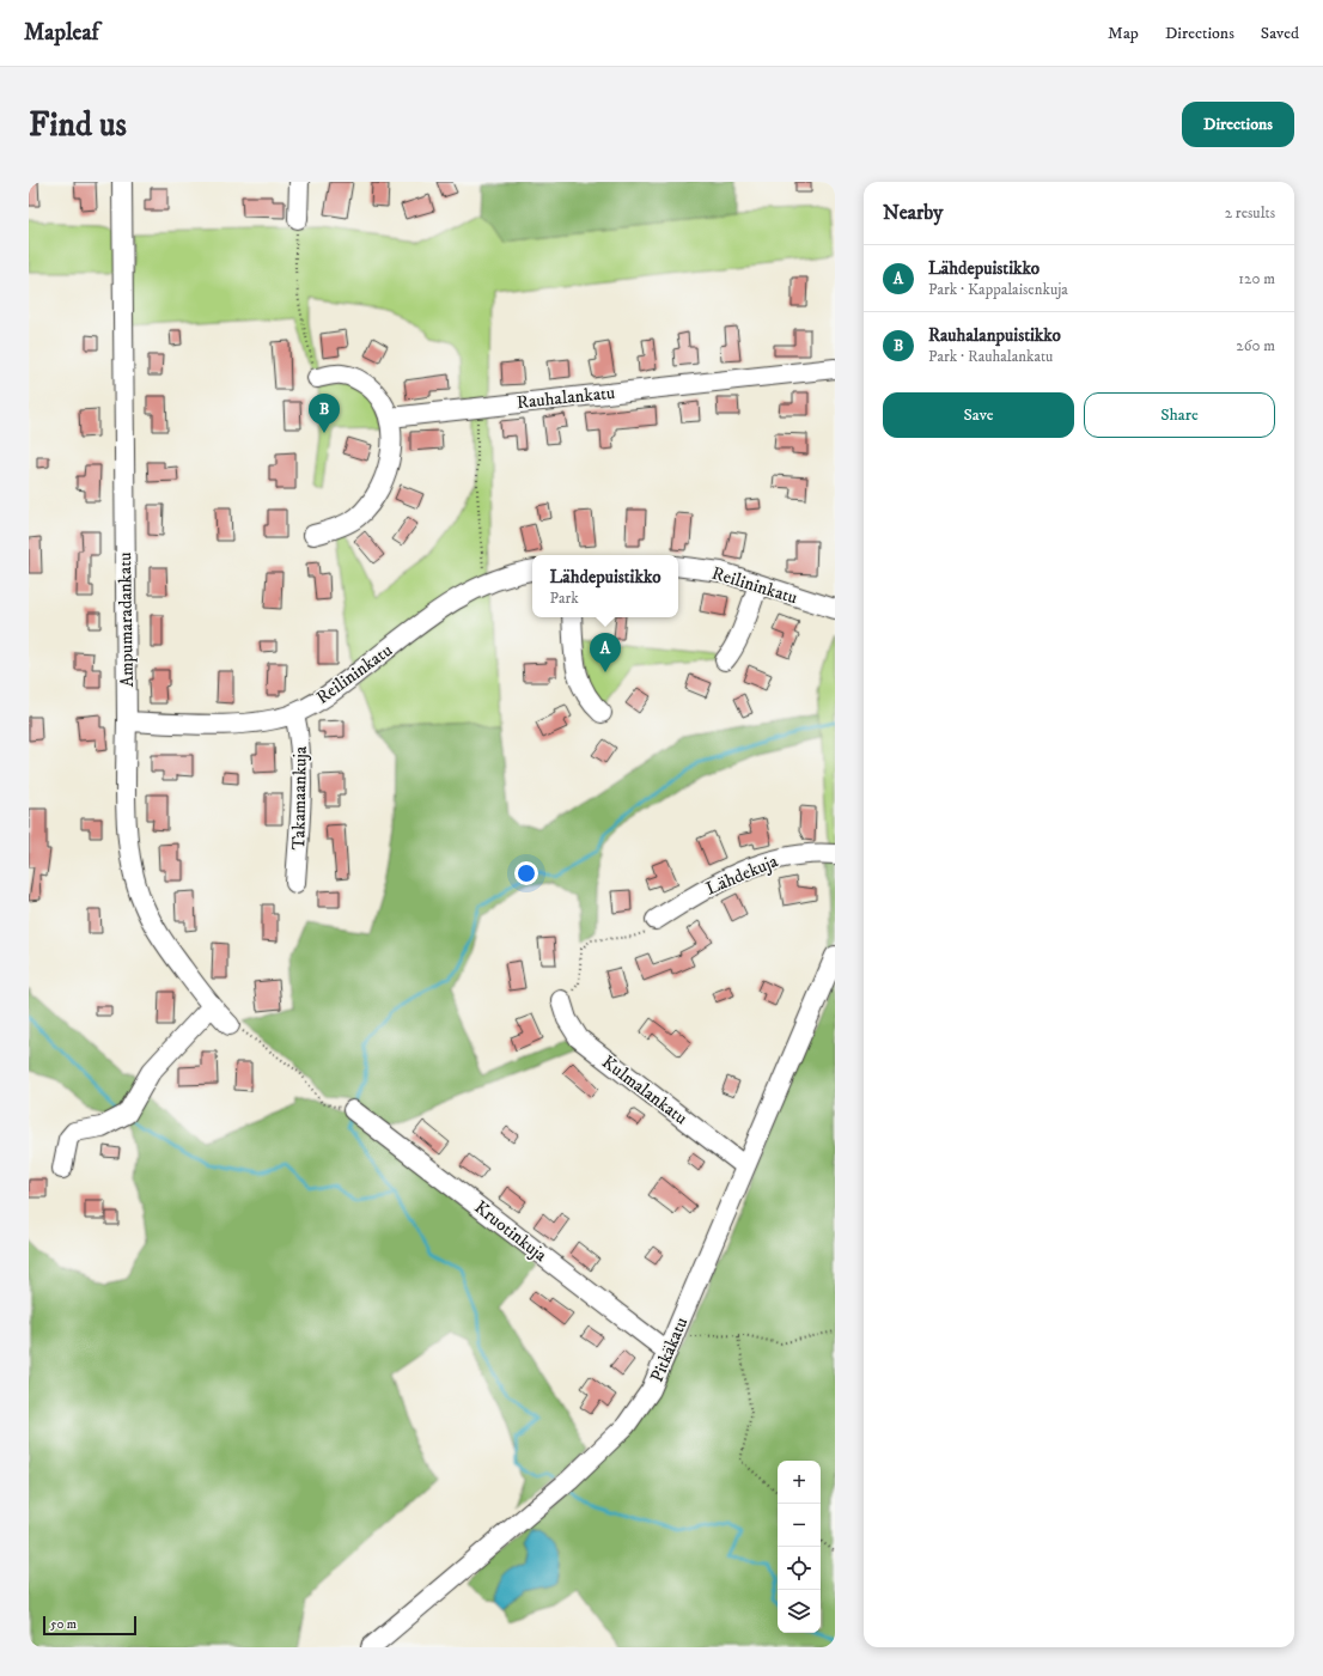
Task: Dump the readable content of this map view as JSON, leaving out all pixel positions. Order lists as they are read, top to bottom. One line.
{"streets":{"street":["Rauhalankatu","Reilininkatu","Ampumaradankatu","Takamaankuja","Lähdekuja","Kulmalankatu","Kruotinkuja","Pitkäkatu"]},"crossings":[["Reilininkatu","Ampumaradankatu"],["Reilininkatu","Takamaankuja"],["Kulmalankatu","Pitkäkatu"],["Kruotinkuja","Pitkäkatu"]],"scale_bar":"50 m","page":{"header":"Mapleaf","nav":["Map","Directions","Saved"],"buttons":["Directions",["Save","Share"]],"title":"Find us","heading":["Nearby","2 results"],"list":[{"mark":"A","name":"Lähdepuistikko","note":"Park · Kappalaisenkuja","value":"120 m"},{"mark":"B","name":"Rauhalanpuistikko","note":"Park · Rauhalankatu","value":"260 m"}],"pins":["B","A"],"popup":["Lähdepuistikko","Park"],"map_buttons":["+","−"],"scale":"50 m"}}
